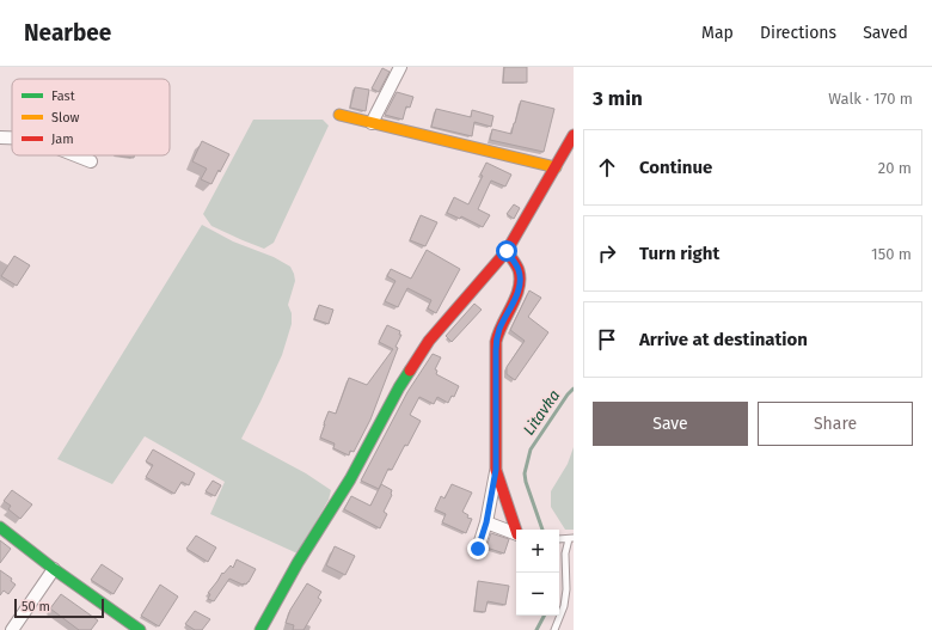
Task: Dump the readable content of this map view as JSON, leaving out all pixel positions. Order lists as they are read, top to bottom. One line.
{"water":["Litavka"],"legend":["Fast","Slow","Jam"],"scale_bar":"50 m","page":{"header":"Nearbee","nav":["Map","Directions","Saved"],"heading":["3 min","Walk · 170 m"],"list":[["Continue","20 m"],["Turn right","150 m"],"Arrive at destination"],"buttons":["Save","Share"],"map_buttons":["+","−"],"scale":"50 m"}}
